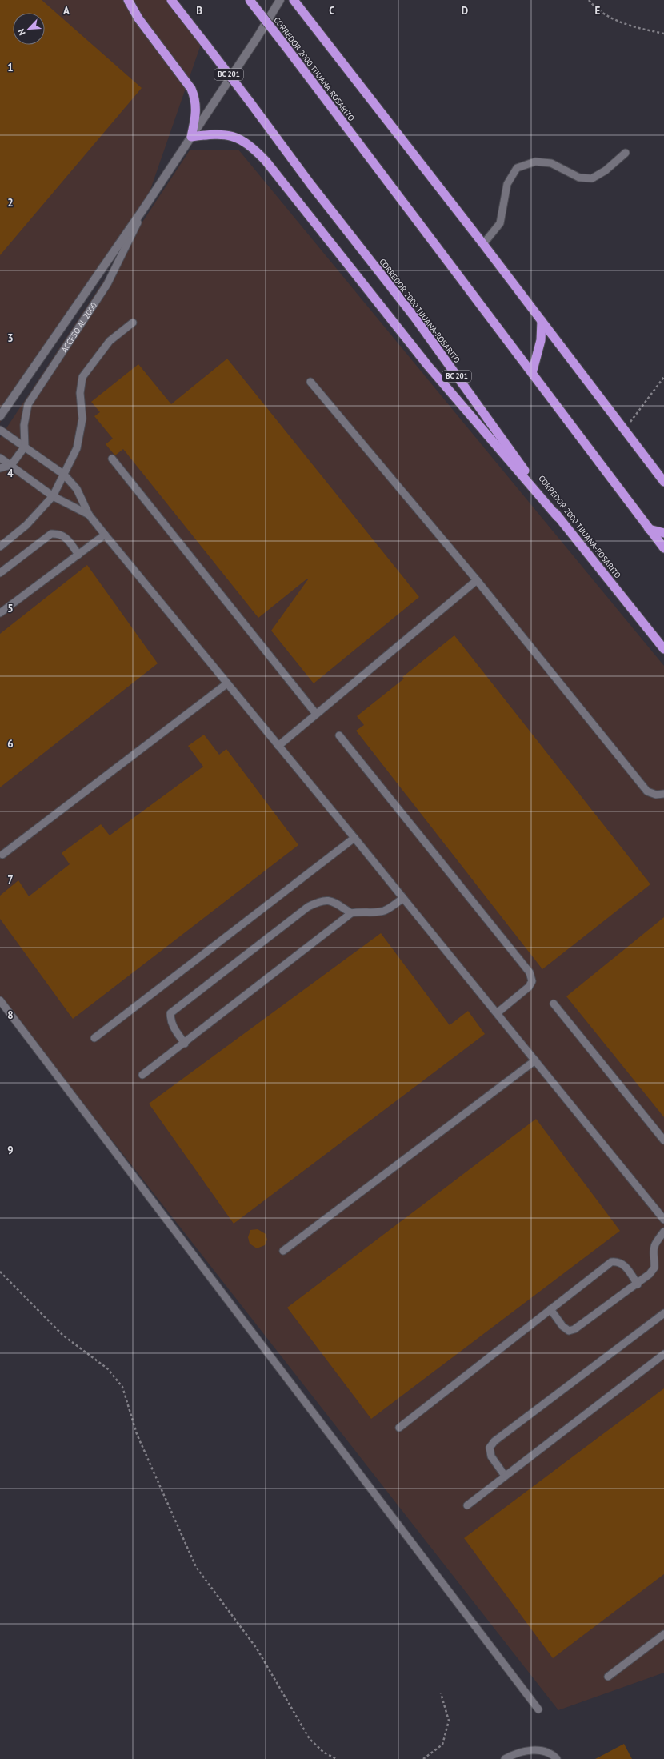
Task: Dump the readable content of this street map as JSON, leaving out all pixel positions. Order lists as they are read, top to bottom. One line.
{"streets":{"highway":["CORREDOR 2000 TIJUANA-ROSARITO","BC 201"],"street":["ACCESO AL 2000"]},"north":"bottom left","grid":{"columns":["A","B","C","D","E"],"rows":["1","2","3","4","5","6","7","8","9"]}}
